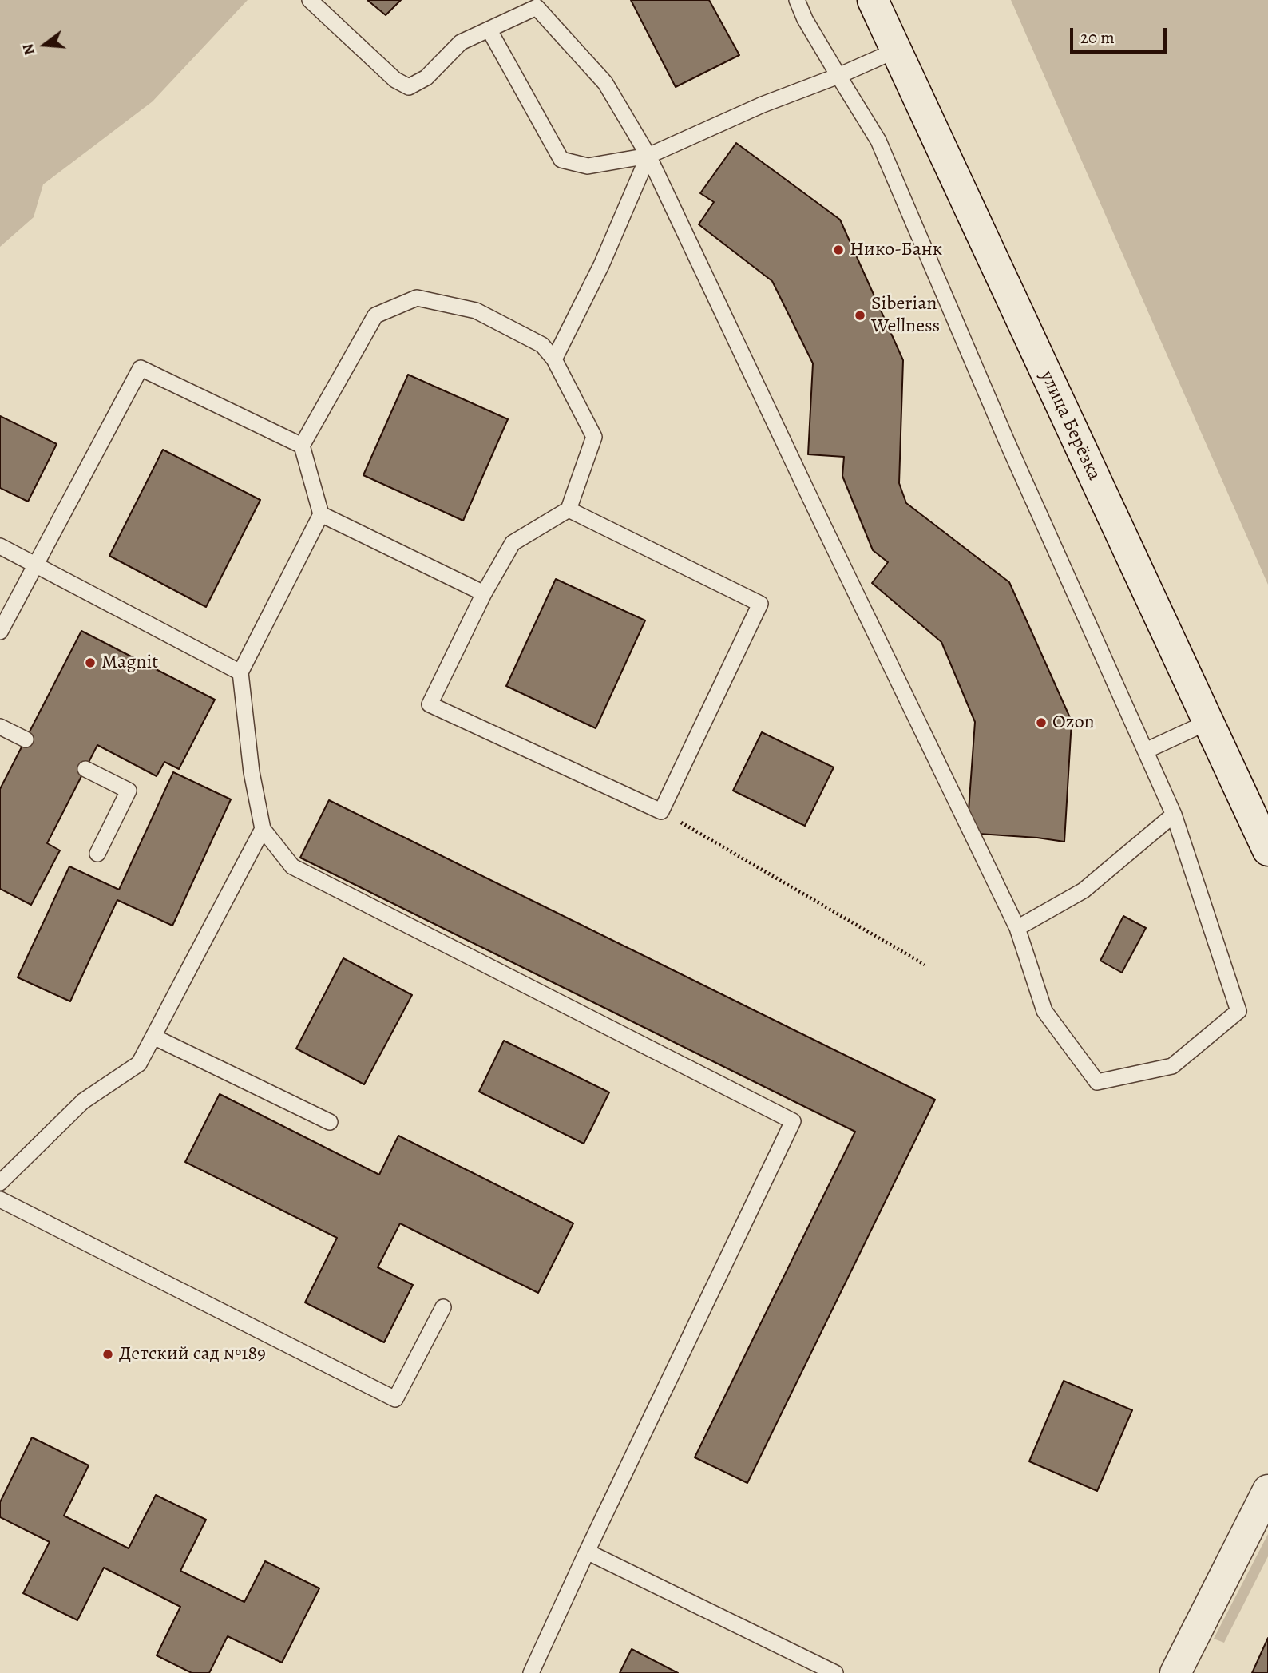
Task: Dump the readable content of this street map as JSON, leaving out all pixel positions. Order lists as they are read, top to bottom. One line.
{"streets":{"main road":["улица Берёзка"]},"places":["Нико-Банк","Siberian Wellness","Magnit","Ozon","Детский сад №189"],"scale_bar":"20 m","north":"left"}
